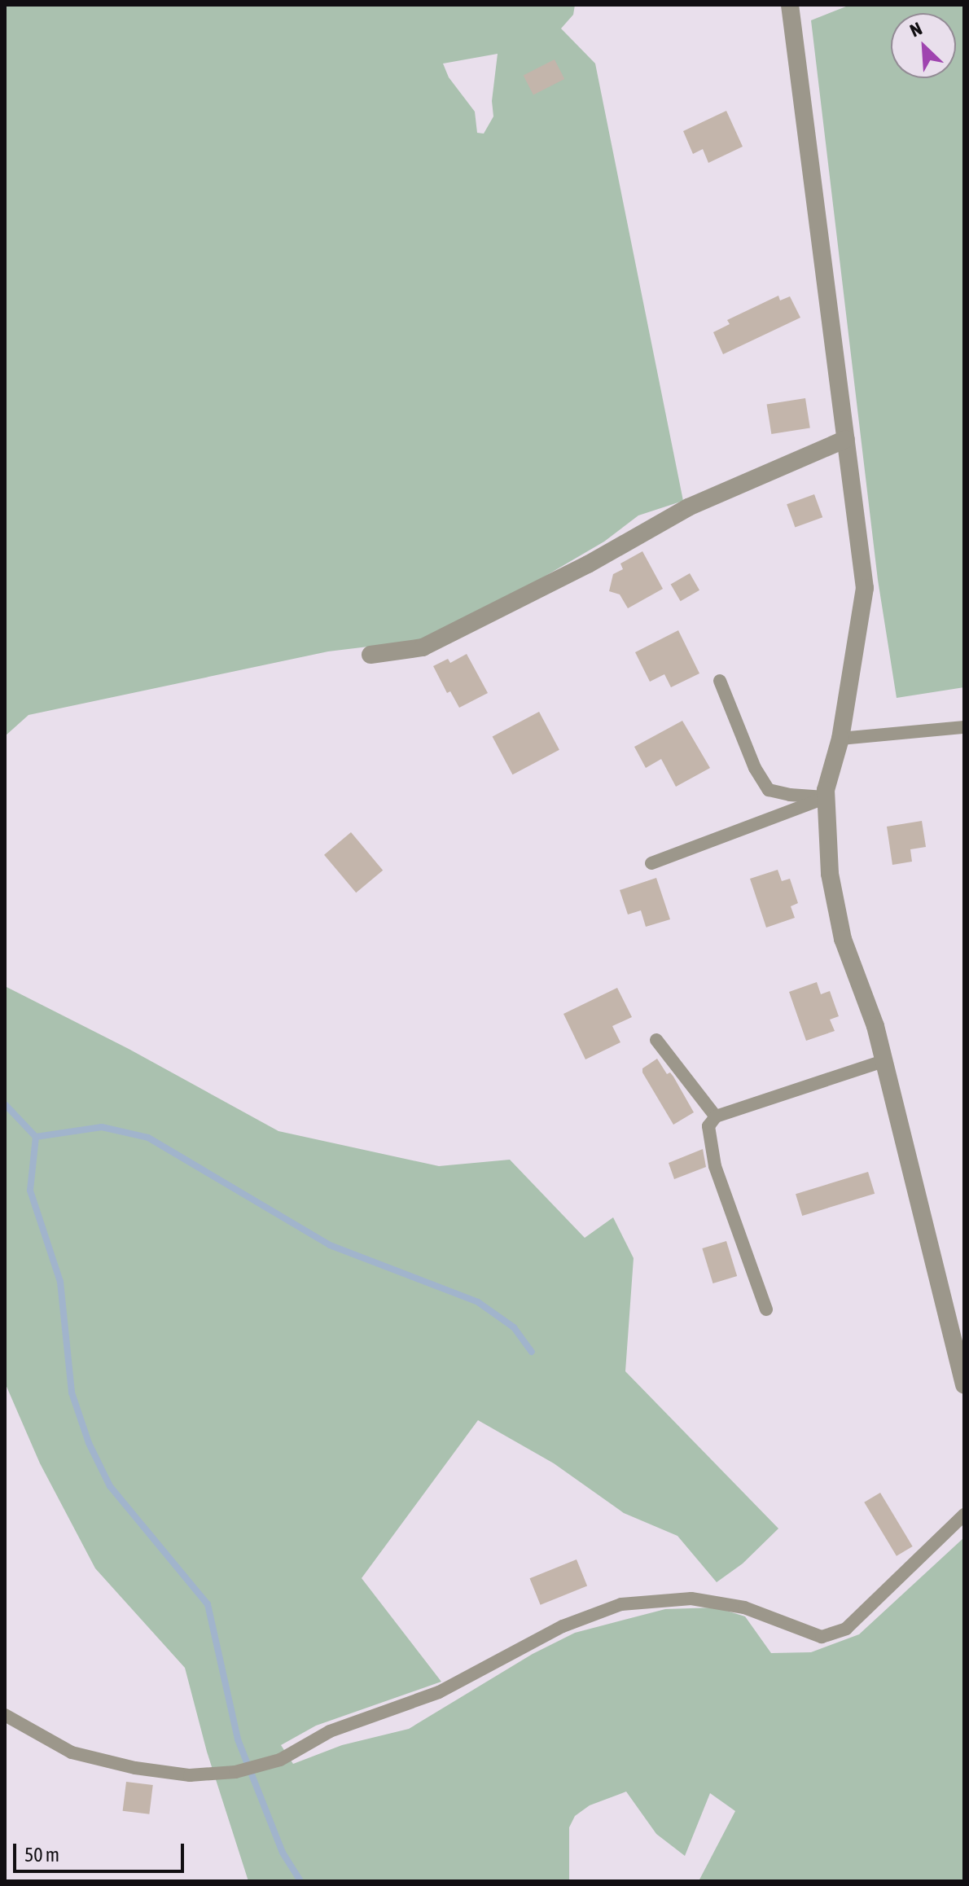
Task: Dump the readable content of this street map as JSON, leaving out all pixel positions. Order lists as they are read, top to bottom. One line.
{"scale_bar":"50 m","north":"top left"}
